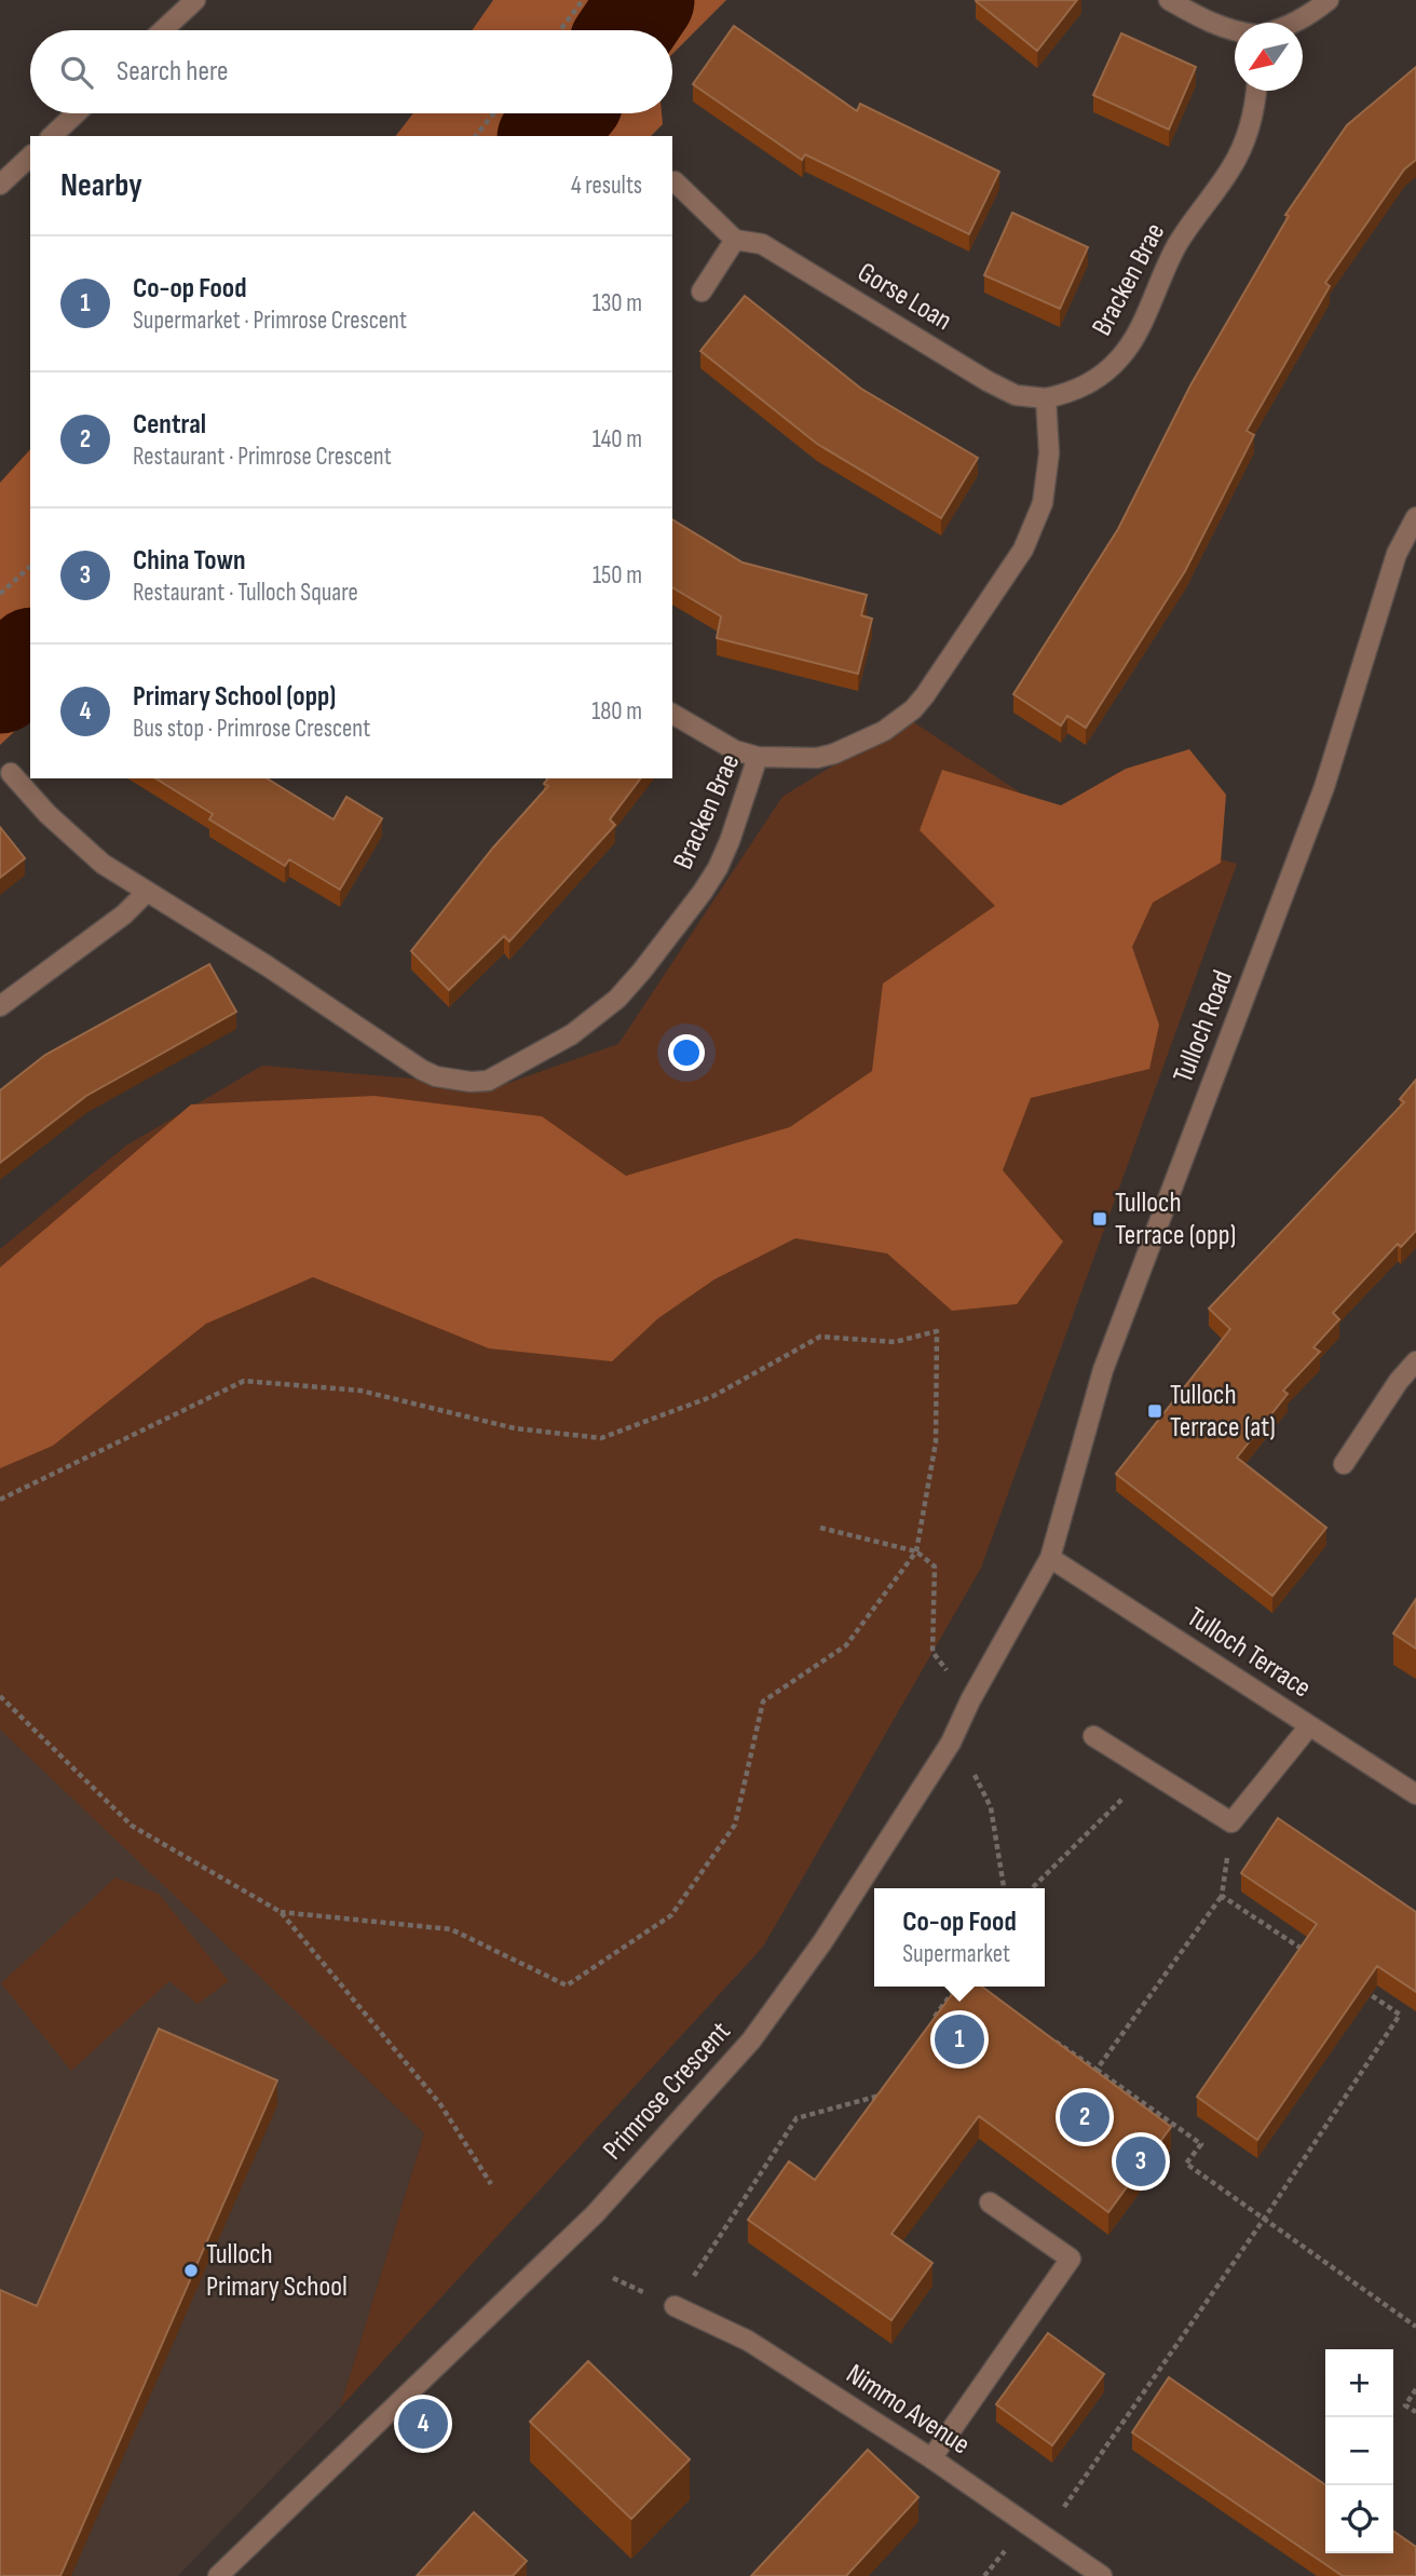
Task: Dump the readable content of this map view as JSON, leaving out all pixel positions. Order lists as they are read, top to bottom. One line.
{"streets":{"street":["Bracken Brae","Gorse Loan","Tulloch Road","Tulloch Terrace","Primrose Crescent","Nimmo Avenue"]},"crossings":[["Bracken Brae","Gorse Loan"],["Tulloch Road","Tulloch Terrace"],["Tulloch Road","Primrose Crescent"],["Tulloch Terrace","Primrose Crescent"]],"places":{"transit":["Tulloch Terrace (opp)","Tulloch Terrace (at)"],"other":["Tulloch Primary School"]},"north":"bottom left","page":{"search":"Search here","heading":["Nearby","4 results"],"list":[{"mark":"1","name":"Co-op Food","note":"Supermarket · Primrose Crescent","value":"130 m"},{"mark":"2","name":"Central","note":"Restaurant · Primrose Crescent","value":"140 m"},{"mark":"3","name":"China Town","note":"Restaurant · Tulloch Square","value":"150 m"},{"mark":"4","name":"Primary School (opp)","note":"Bus stop · Primrose Crescent","value":"180 m"}],"popup":["Co-op Food","Supermarket"],"pins":["1","2","3","4"],"map_buttons":["+","−"]}}
